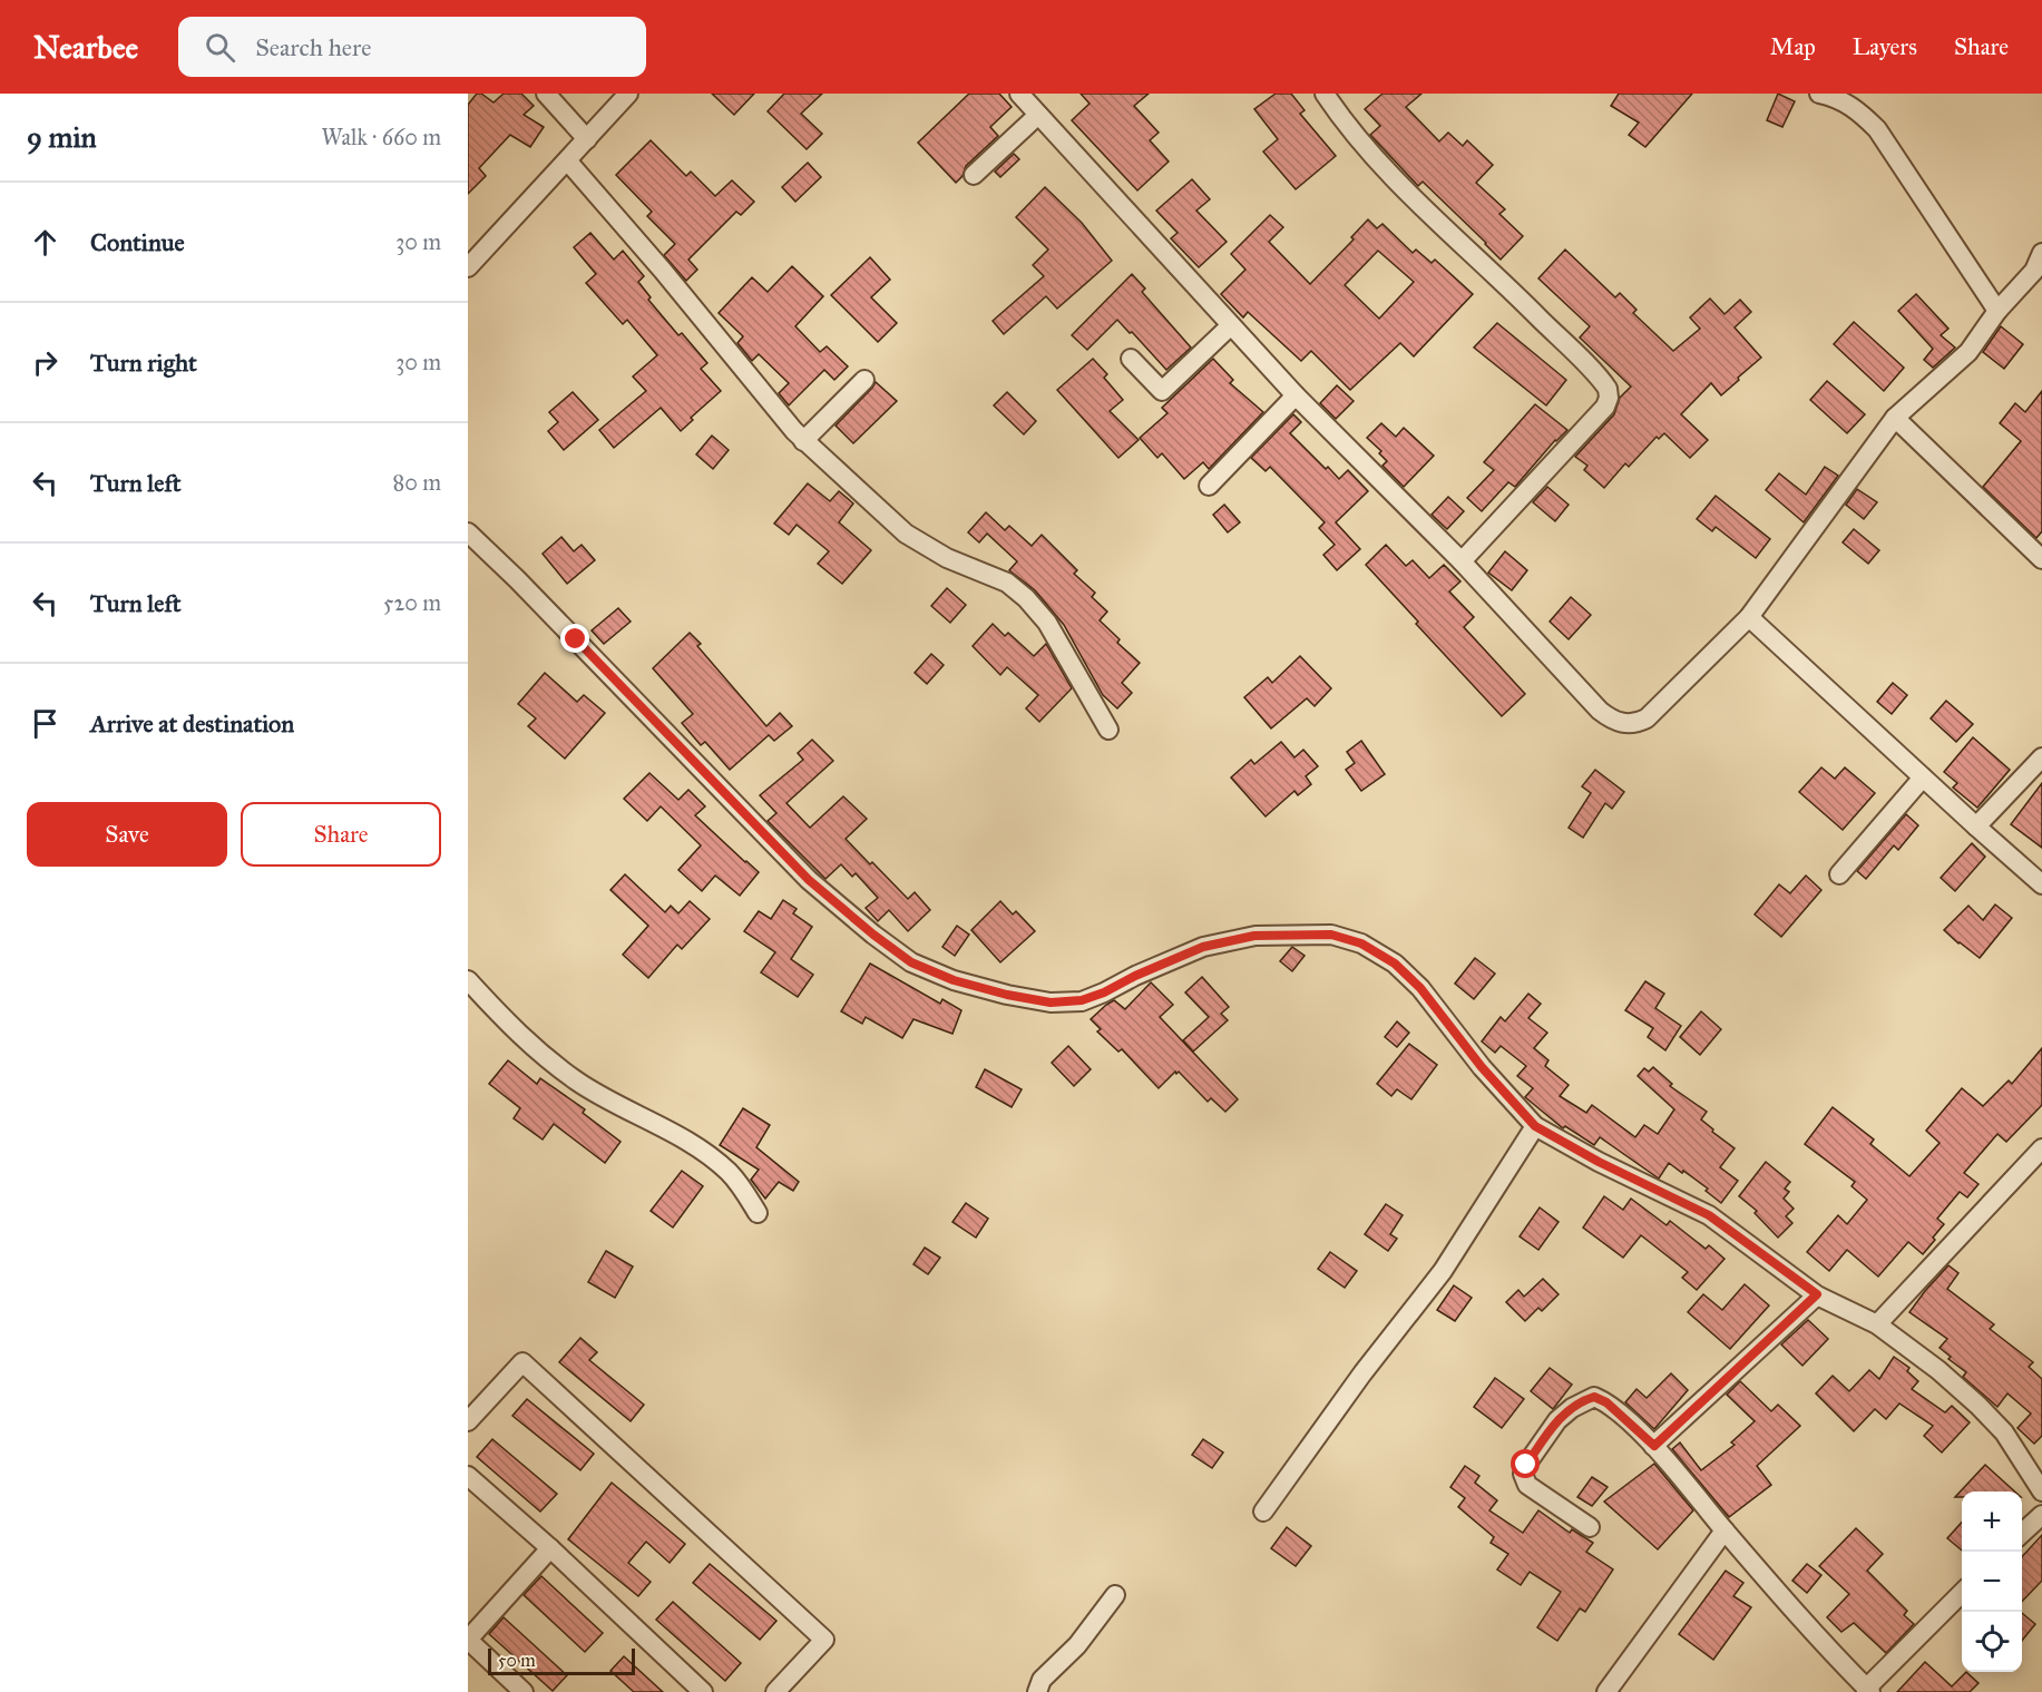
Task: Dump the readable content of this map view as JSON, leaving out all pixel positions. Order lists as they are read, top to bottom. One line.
{"scale_bar":"50 m","page":{"header":"Nearbee","search":"Search here","nav":["Map","Layers","Share"],"heading":["9 min","Walk · 660 m"],"list":[["Continue","30 m"],["Turn right","30 m"],["Turn left","80 m"],["Turn left","520 m"],"Arrive at destination"],"buttons":["Save","Share"],"map_buttons":["+","−"],"scale":"50 m"}}
